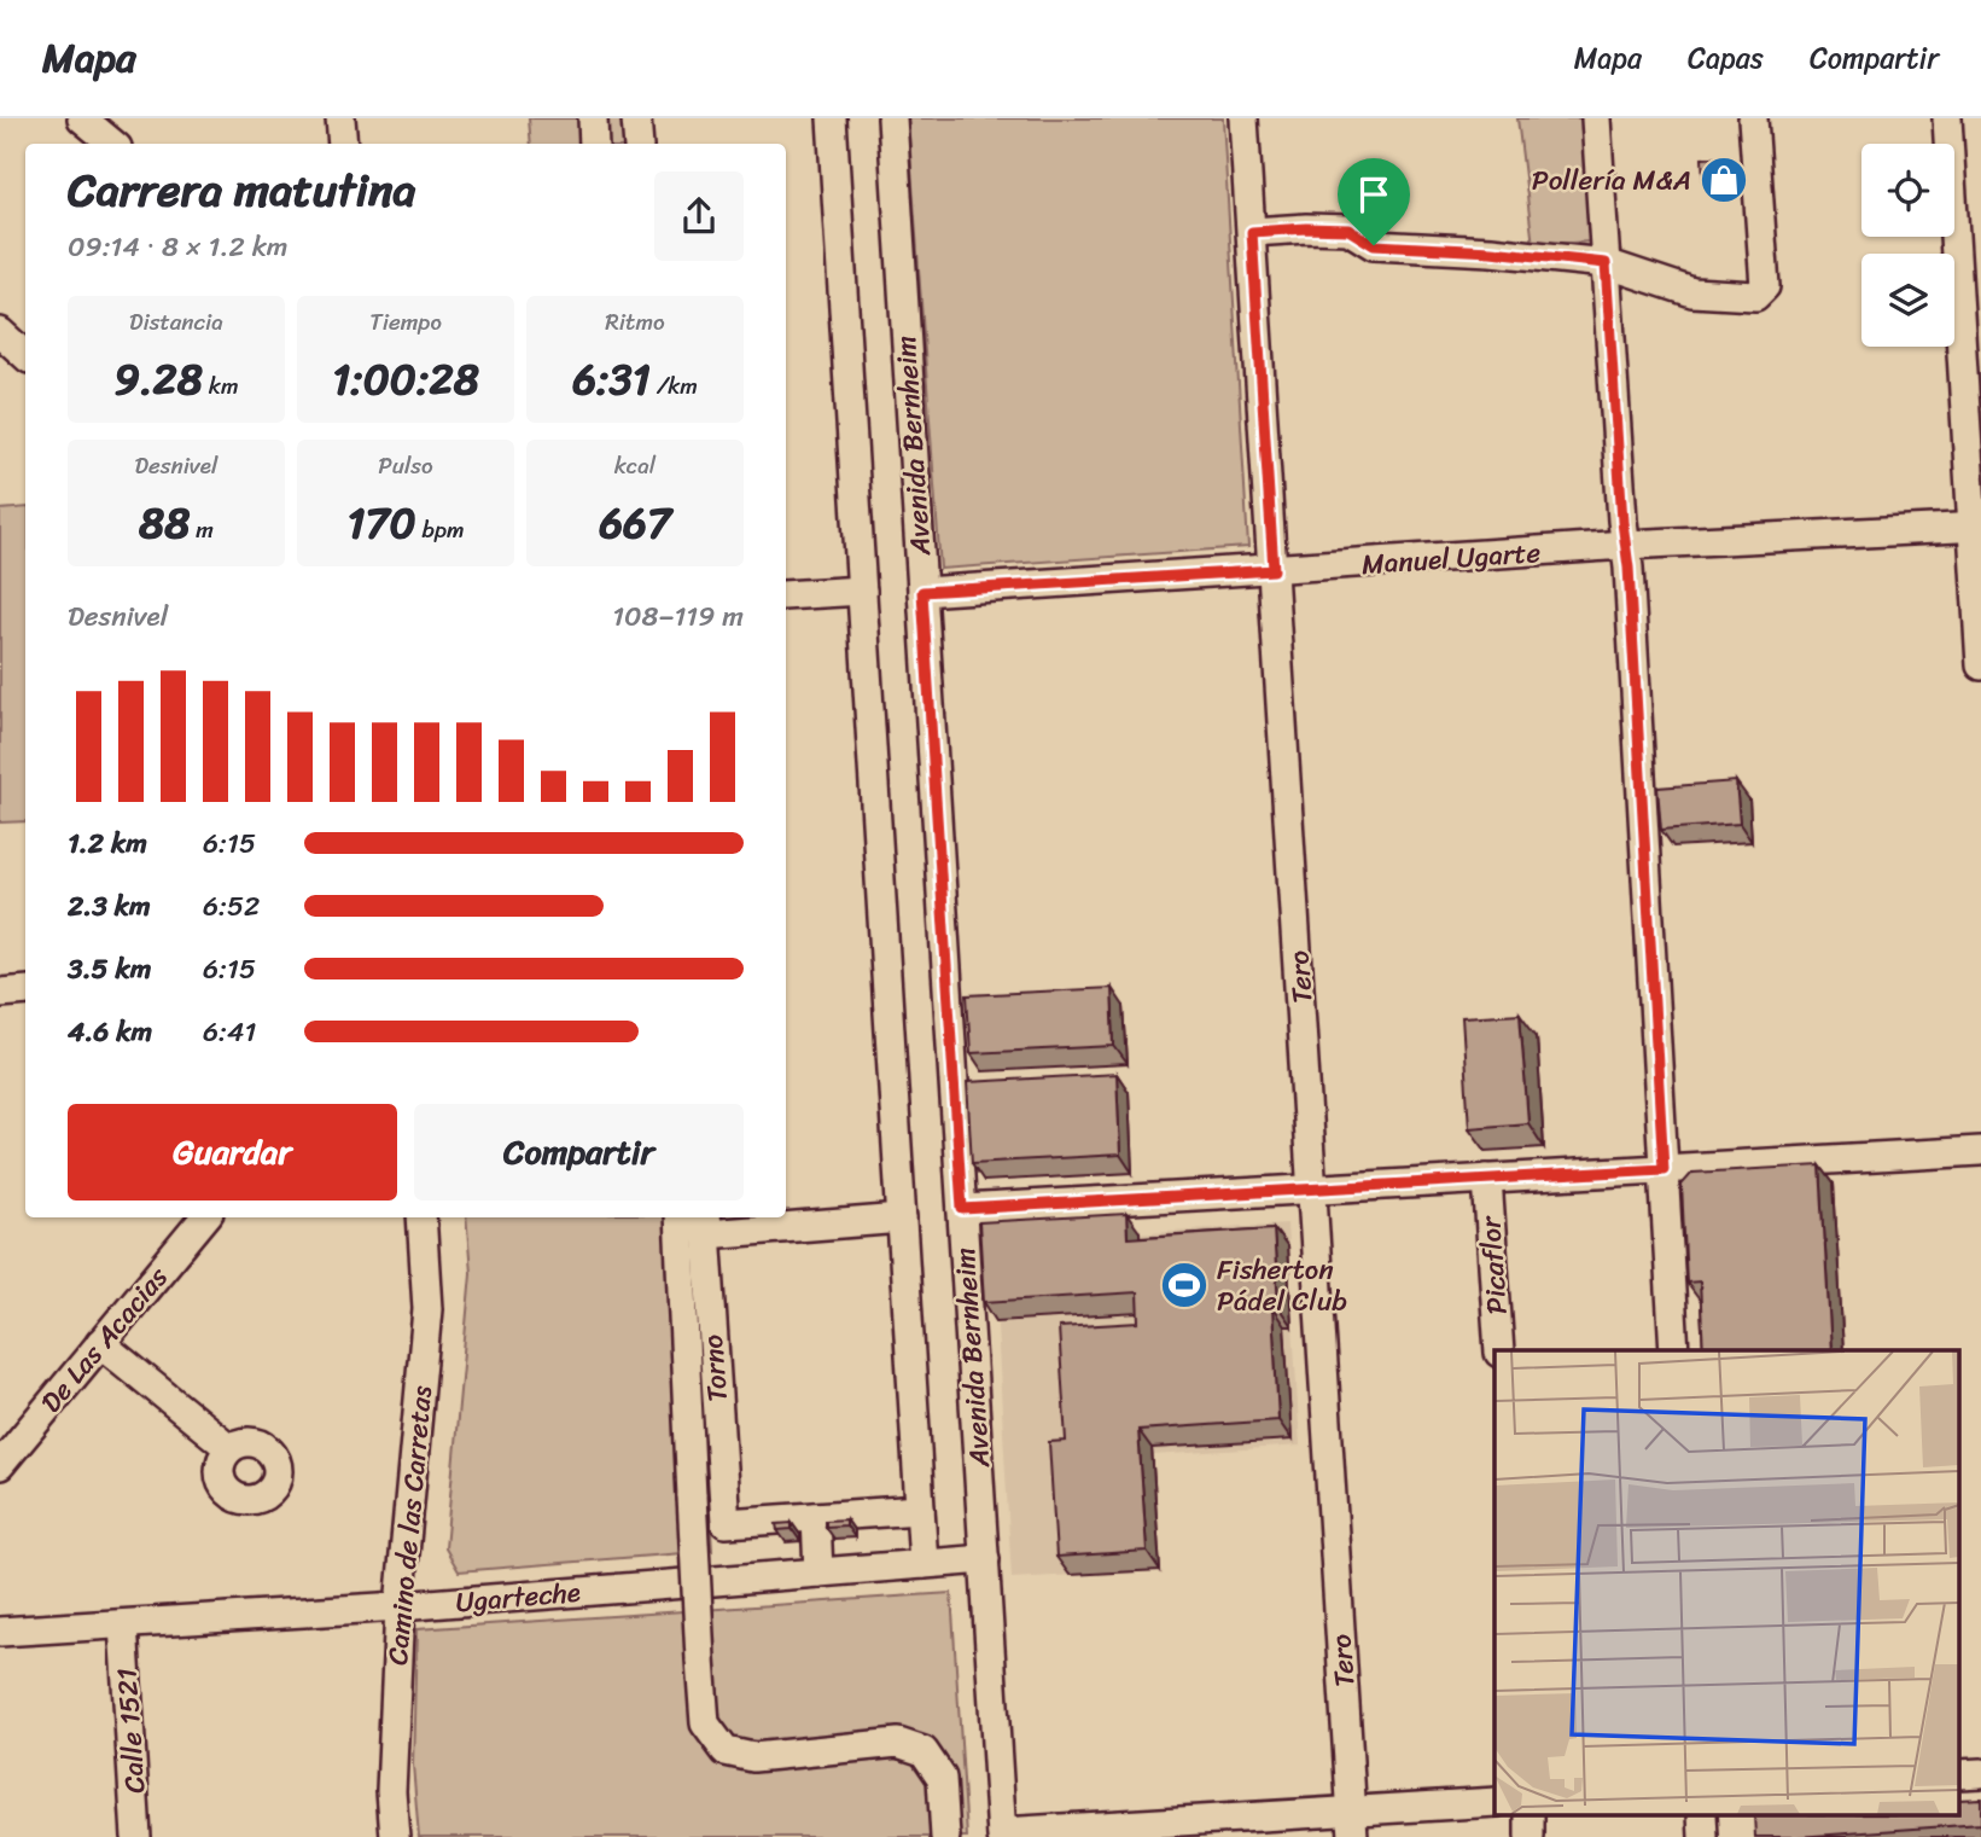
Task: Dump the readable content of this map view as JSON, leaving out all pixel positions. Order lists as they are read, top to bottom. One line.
{"streets":{"street":["Avenida Bernheim","Manuel Ugarte","Tero","Picaflor","De Las Acacias","Torno","Camino de las Carretas","Ugarteche","Calle 1521"]},"crossings":[["Avenida Bernheim","Manuel Ugarte"],["Avenida Bernheim","Ugarteche"],["Manuel Ugarte","Tero"],["Camino de las Carretas","Ugarteche"],["Ugarteche","Calle 1521"]],"places":{"shop":["Pollería M&A"],"sports":["Fisherton Pádel Club"]},"page":{"header":"Mapa","nav":["Mapa","Capas","Compartir"],"heading":["Carrera matutina","09:14 · 8 × 1.2 km"],"stats":[["Distancia","9.28 km"],["Tiempo","1:00:28"],["Ritmo","6:31 /km"],["Desnivel","88 m"],["Pulso","170 bpm"],["kcal","667"]],"chart":["Desnivel","108–119 m"],"list":[{"name":"1.2 km","note":"6:15"},{"name":"2.3 km","note":"6:52"},{"name":"3.5 km","note":"6:15"},{"name":"4.6 km","note":"6:41"}],"buttons":["Guardar","Compartir"]}}
